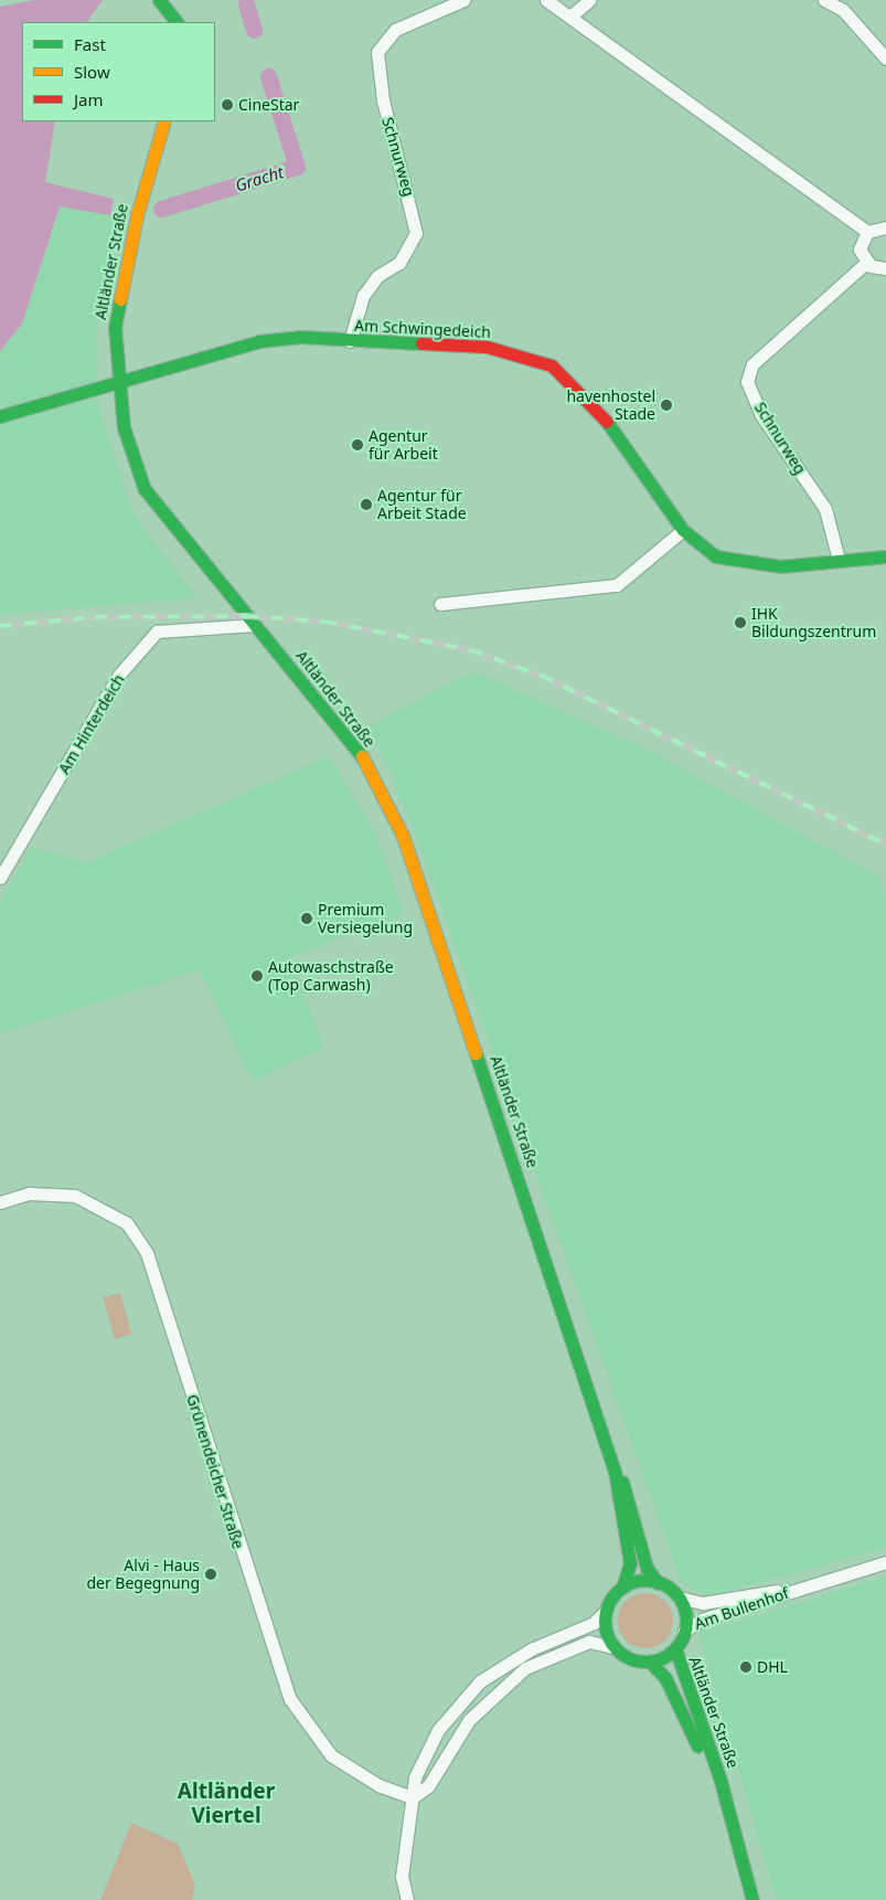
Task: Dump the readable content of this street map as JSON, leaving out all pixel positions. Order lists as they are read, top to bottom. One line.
{"streets":{"main road":["Altländer Straße","Am Schwingedeich"],"street":["Schnurweg","Am Hinterdeich","Grünendeicher Straße","Am Bullenhof"]},"crossings":[["Schnurweg","Am Schwingedeich"],["Altländer Straße","Am Schwingedeich"],["Altländer Straße","Am Hinterdeich"],["Altländer Straße","Am Bullenhof"]],"districts":["Altländer Viertel"],"water":["Gracht"],"places":["CineStar","havenhostel Stade","Agentur für Arbeit","Agentur für Arbeit Stade","IHK Bildungszentrum","Premium Versiegelung","Autowaschstraße (Top Carwash)","Alvi - Haus der Begegnung","DHL"],"legend":["Fast","Slow","Jam"]}
